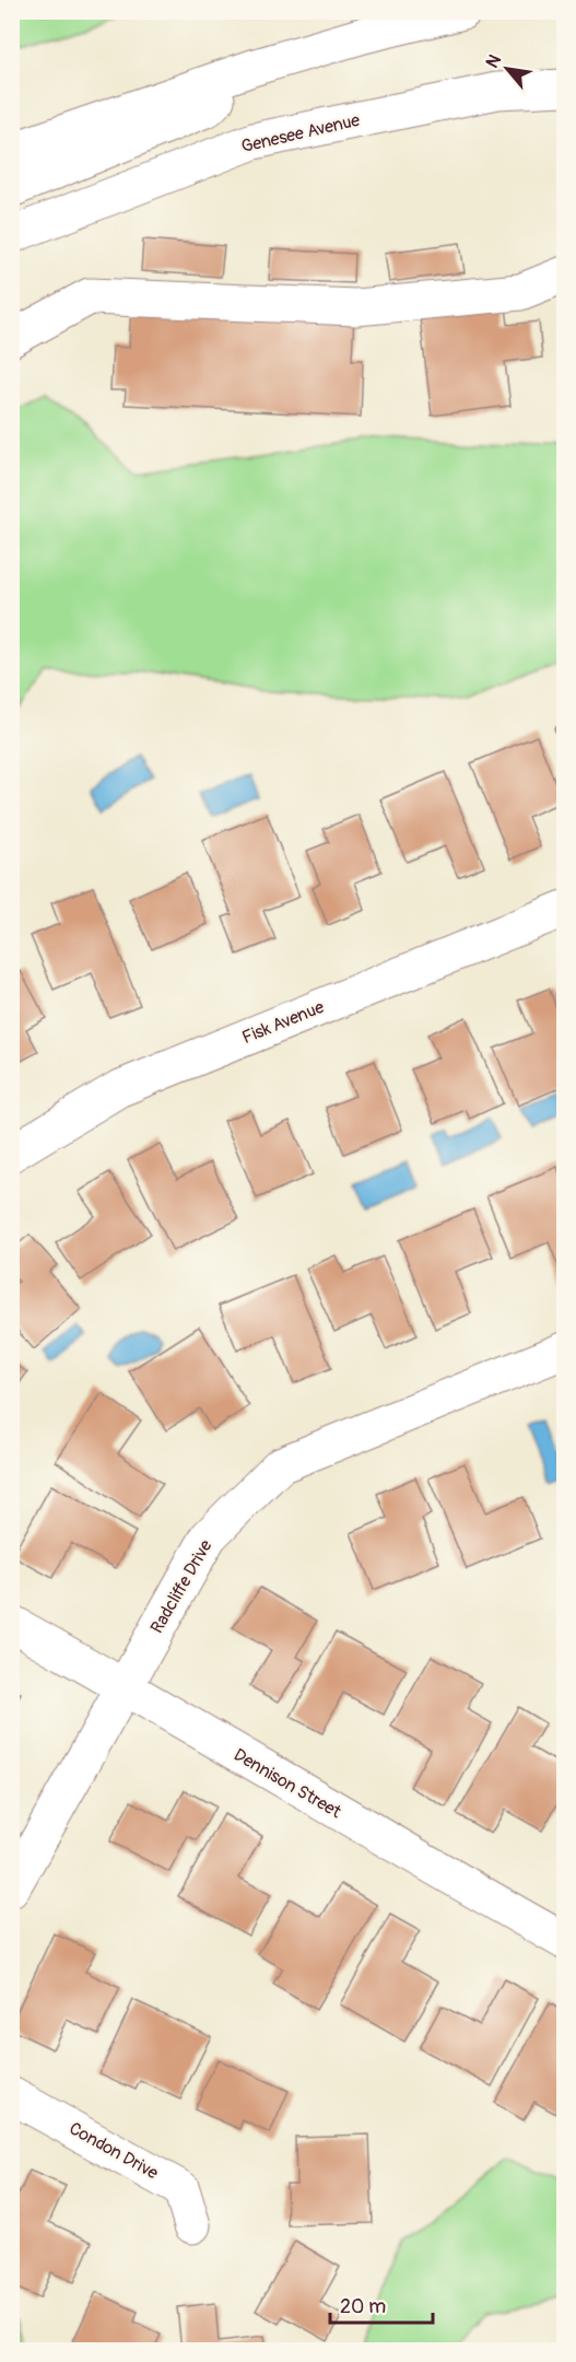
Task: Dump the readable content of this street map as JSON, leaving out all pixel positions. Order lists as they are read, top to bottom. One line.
{"streets":{"street":["Genesee Avenue","Fisk Avenue","Radcliffe Drive","Dennison Street","Condon Drive"]},"crossings":[["Radcliffe Drive","Dennison Street"]],"scale_bar":"20 m","north":"top left"}
